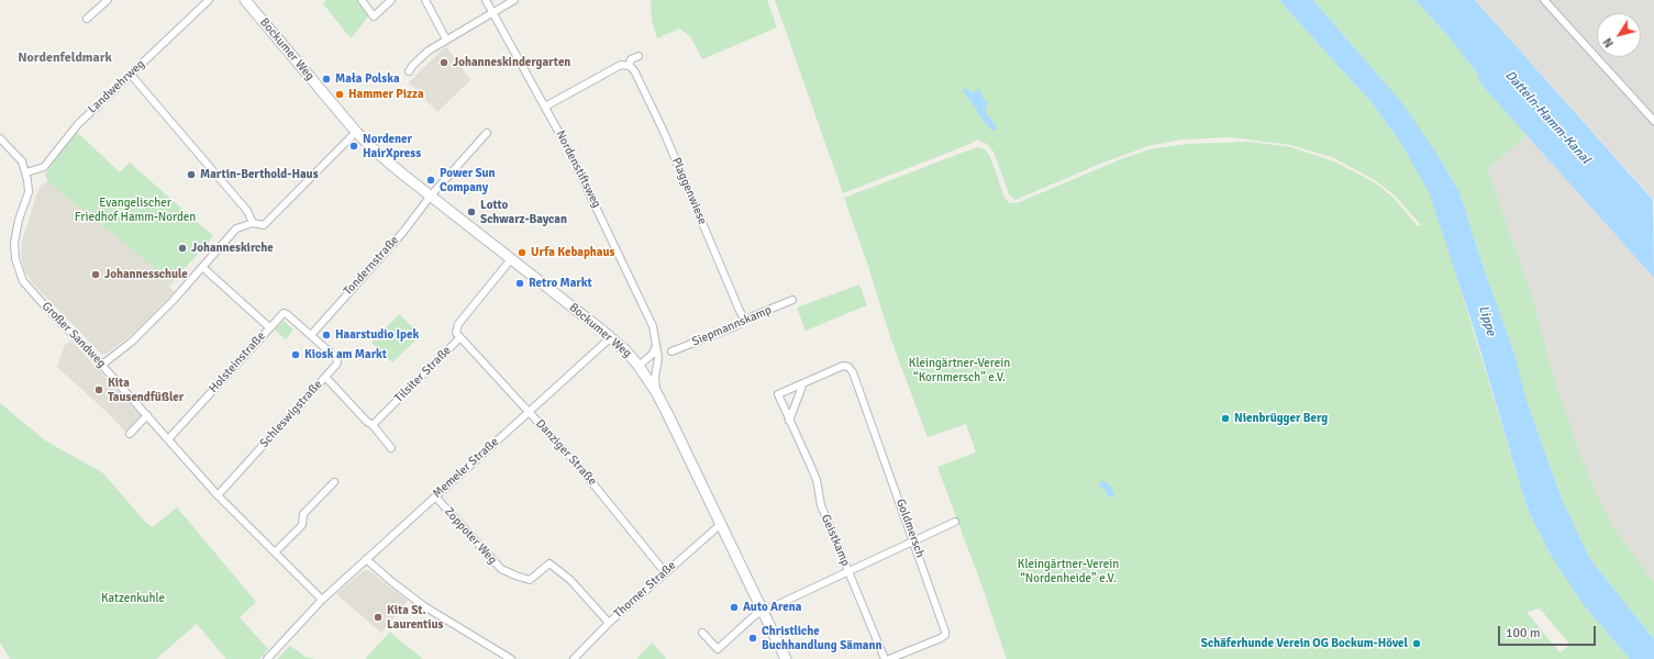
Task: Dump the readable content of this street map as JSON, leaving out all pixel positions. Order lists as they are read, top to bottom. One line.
{"streets":{"main road":["Bockumer Weg"],"street":["Landwehrweg","Nordenstiftsweg","Plaggenwiese","Tondernstraße","Siepmannskamp","Großer Sandweg","Holsteinstraße","Tilsiter Straße","Schleswigstraße","Danziger Straße","Memeler Straße","Goldmersch","Zoppoter Weg","Geistkamp","Thorner Straße"]},"crossings":[["Bockumer Weg","Nordenstiftsweg"],["Bockumer Weg","Tondernstraße"],["Bockumer Weg","Tilsiter Straße"],["Bockumer Weg","Memeler Straße"],["Bockumer Weg","Thorner Straße"],["Landwehrweg","Großer Sandweg"],["Plaggenwiese","Siepmannskamp"],["Tondernstraße","Holsteinstraße"],["Tondernstraße","Schleswigstraße"],["Großer Sandweg","Holsteinstraße"],["Großer Sandweg","Schleswigstraße"],["Großer Sandweg","Memeler Straße"],["Holsteinstraße","Schleswigstraße"],["Tilsiter Straße","Danziger Straße"],["Danziger Straße","Memeler Straße"],["Danziger Straße","Thorner Straße"],["Memeler Straße","Zoppoter Weg"],["Goldmersch","Geistkamp"],["Zoppoter Weg","Thorner Straße"]],"districts":["Nordenfeldmark"],"water":["Datteln-Hamm-Kanal","Lippe"],"parks":["Evangelischer Friedhof Hamm-Norden","Kleingärtner-Verein “Kornmersch” e.V.","Kleingärtner-Verein “Nordenheide” e.V.","Katzenkuhle"],"places":["Johanneskindergarten","Mała Polska","Hammer Pizza","Nordener HairXpress","Martin-Berthold-Haus","Power Sun Company","Lotto Schwarz-Baycan","Johanneskirche","Urfa Kebaphaus","Johannesschule","Retro Markt","Haarstudio Ipek","Kiosk am Markt","Kita Tausendfüßler","Nienbrügger Berg","Auto Arena","Kita St. Laurentius","Christliche Buchhandlung Sämann","Schäferhunde Verein OG Bockum-Hövel"],"scale_bar":"100 m","north":"bottom left"}
